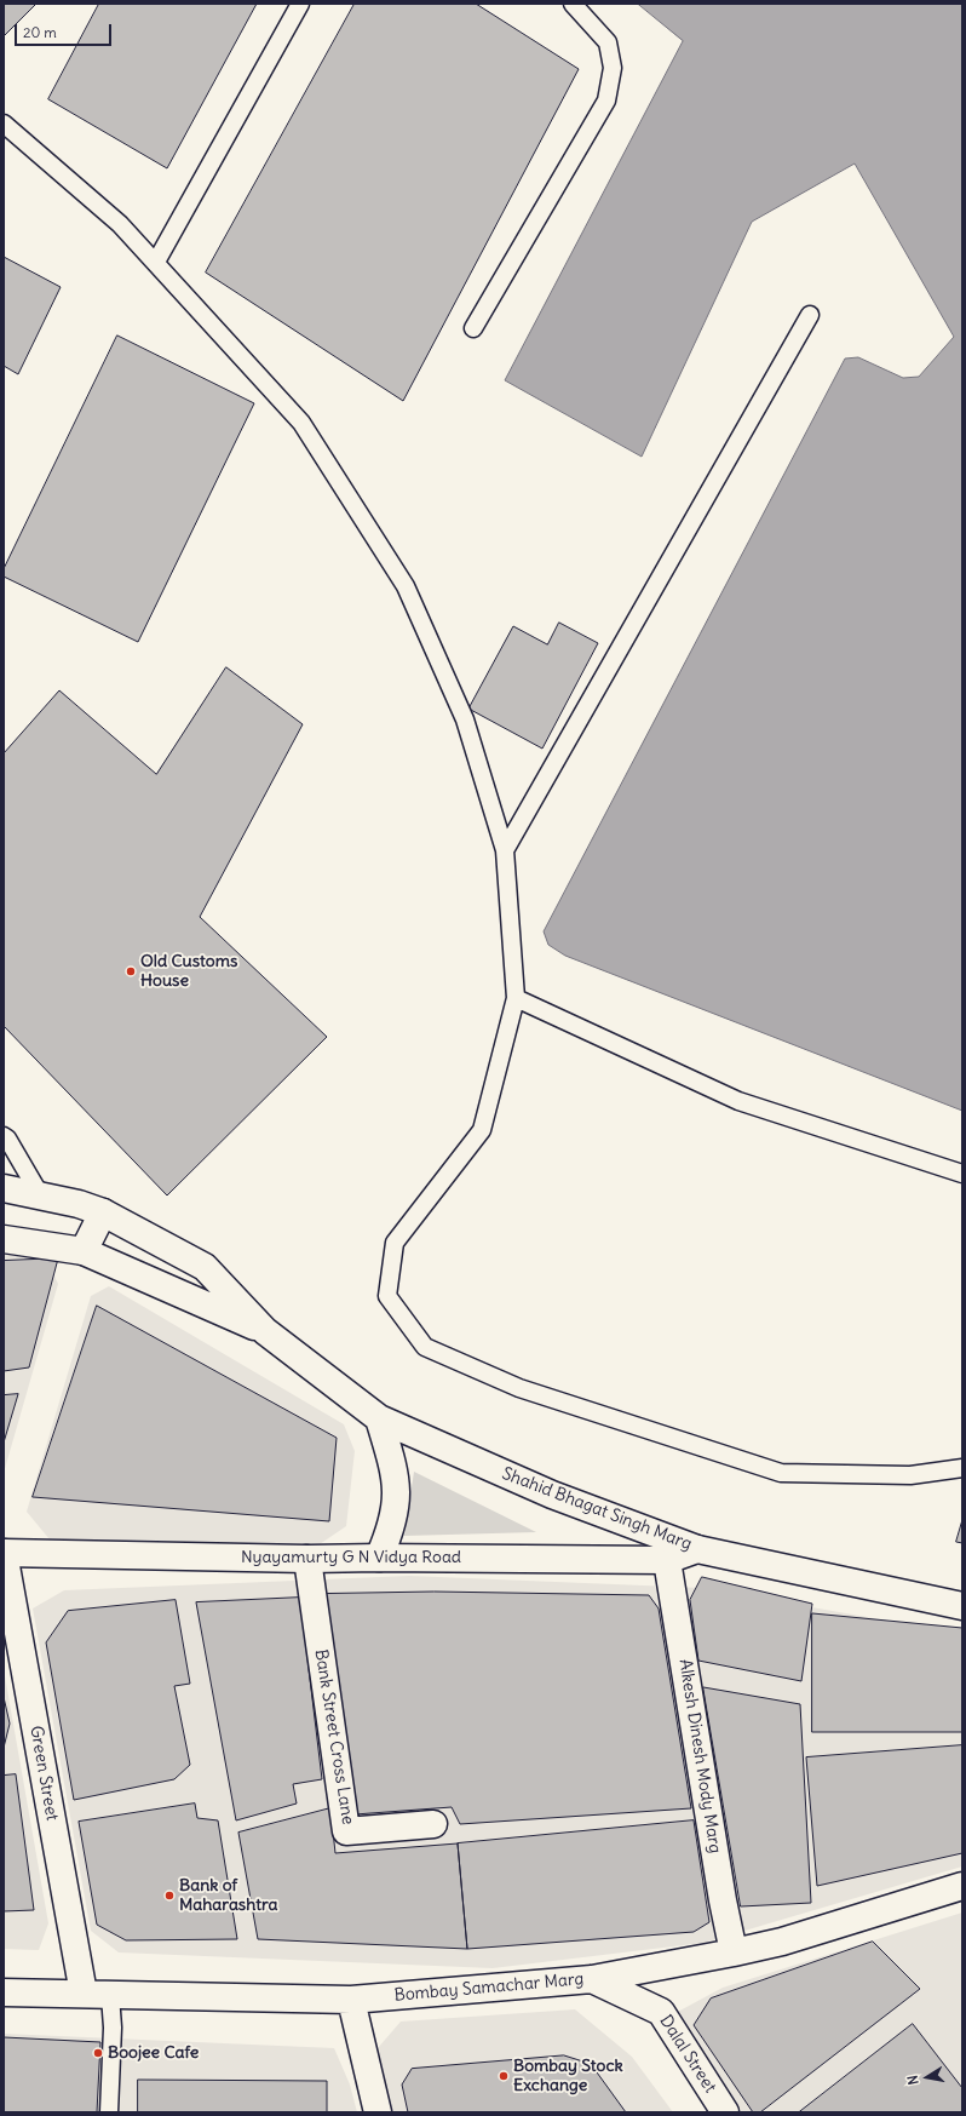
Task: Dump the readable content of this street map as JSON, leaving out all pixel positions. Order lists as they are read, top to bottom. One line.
{"streets":{"street":["Shahid Bhagat Singh Marg","Nyayamurty G N Vidya Road","Bank Street Cross Lane","Alkesh Dinesh Mody Marg","Green Street","Bombay Samachar Marg","Dalal Street"]},"crossings":[["Shahid Bhagat Singh Marg","Nyayamurty G N Vidya Road"],["Nyayamurty G N Vidya Road","Bank Street Cross Lane"],["Nyayamurty G N Vidya Road","Alkesh Dinesh Mody Marg"],["Nyayamurty G N Vidya Road","Green Street"],["Alkesh Dinesh Mody Marg","Bombay Samachar Marg"],["Green Street","Bombay Samachar Marg"],["Bombay Samachar Marg","Dalal Street"]],"places":["Old Customs House","Bank of Maharashtra","Boojee Cafe","Bombay Stock Exchange"],"scale_bar":"20 m","north":"left"}
